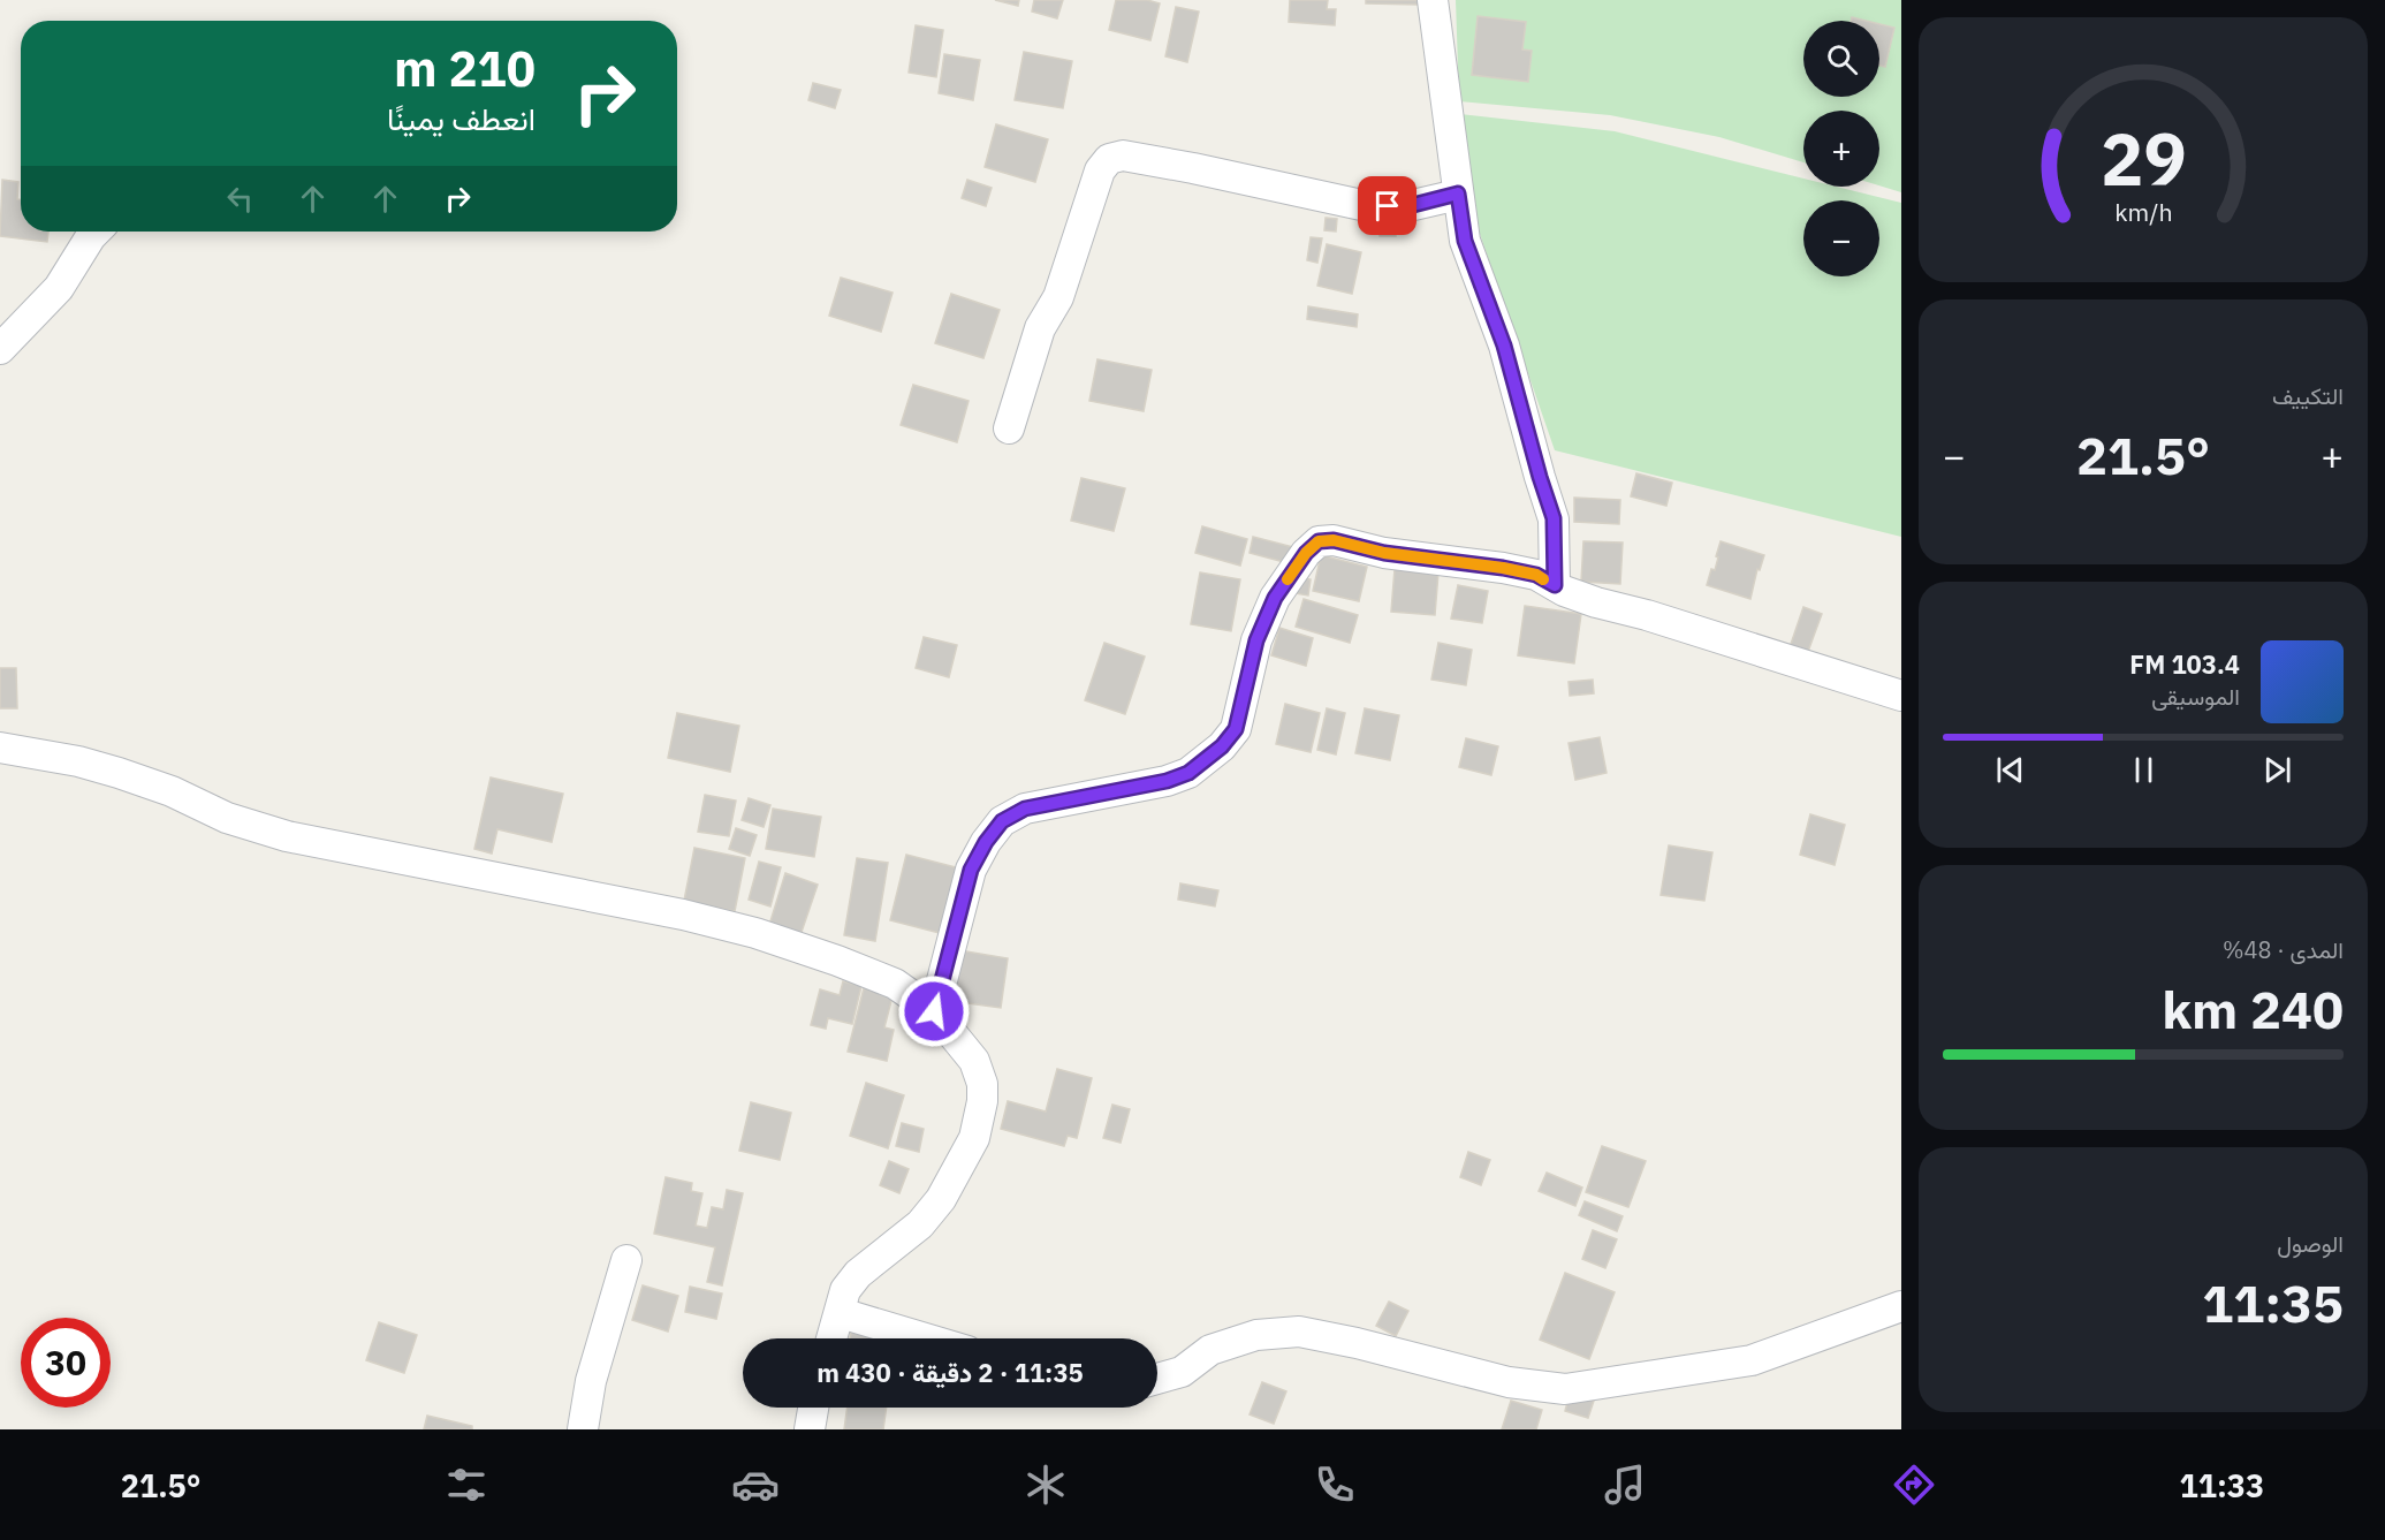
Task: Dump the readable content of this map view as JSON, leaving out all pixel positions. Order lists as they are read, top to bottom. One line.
{"page":{"map_buttons":["+","−"],"turn":["210 m","انعطف يمينًا"],"tile":["التكييف",["المدى · 48%","240 km"],["الوصول","11:35"]],"heat":["−","21.5°","+"],"song":["103.4 FM","الموسيقى"],"limit":"30","trip":"11:35 · 2 دقيقة · 430 m","tabs":["11:33","21.5°"],"gauge":["29","km/h"]}}
